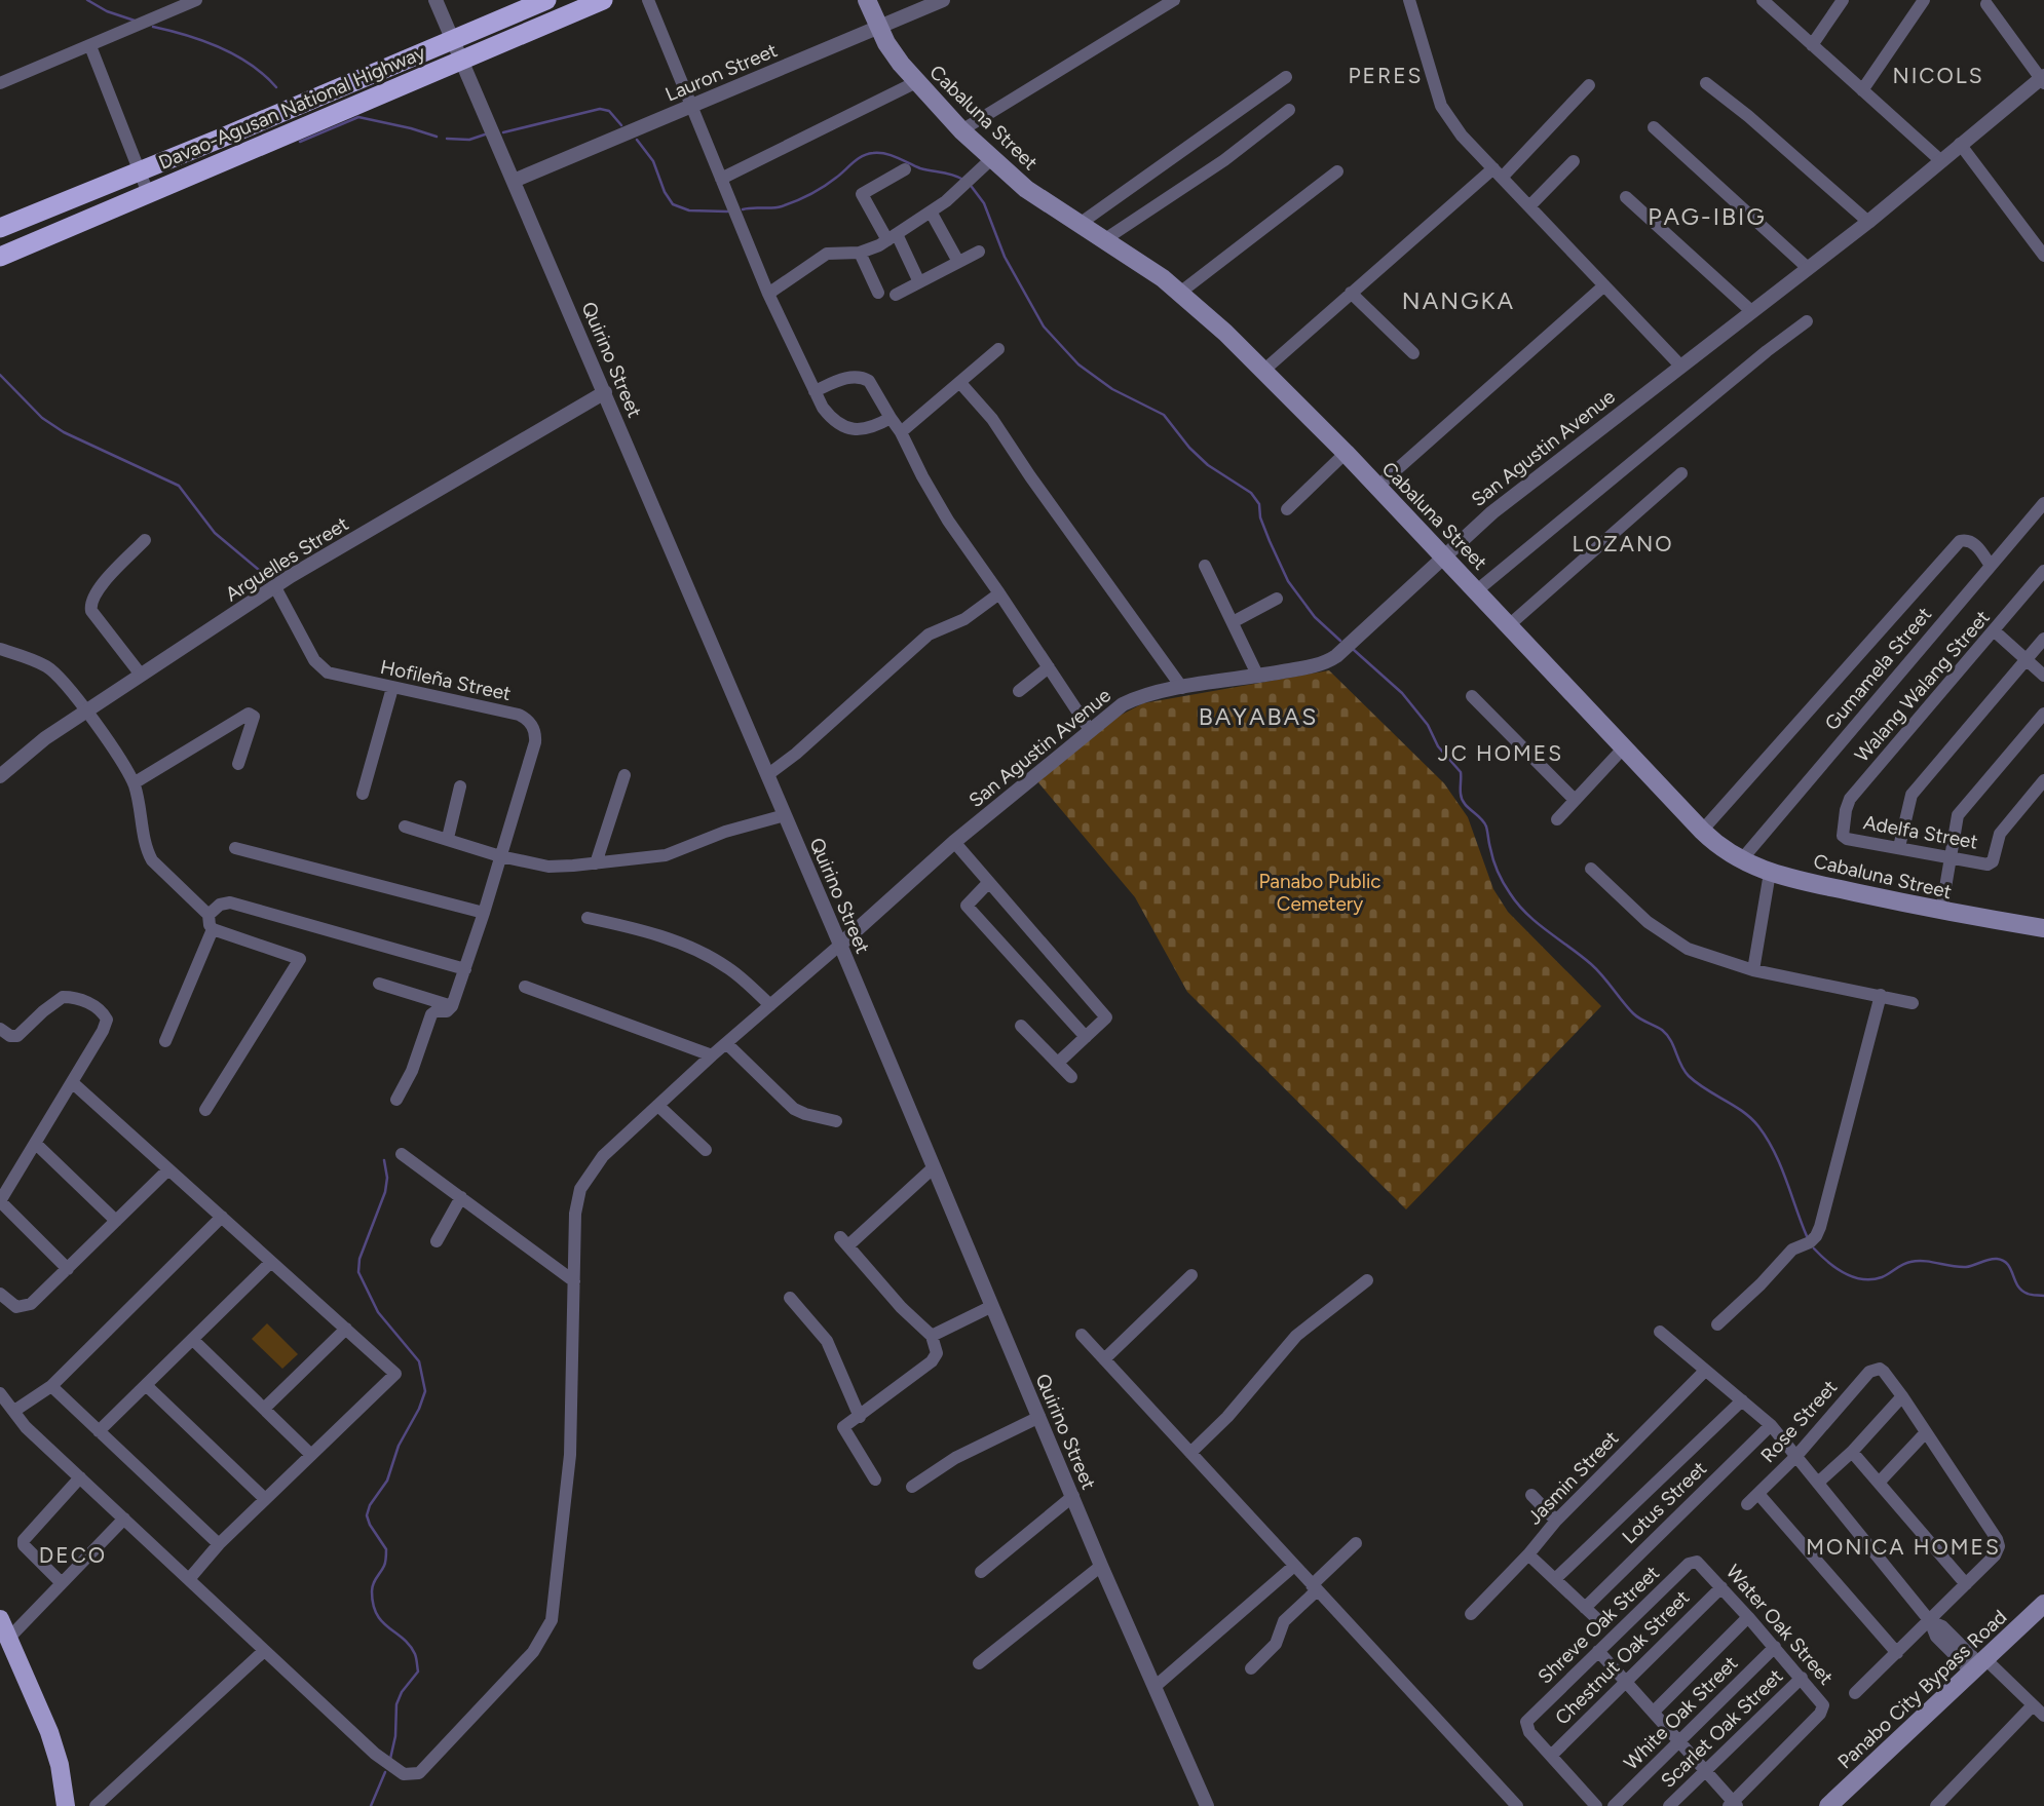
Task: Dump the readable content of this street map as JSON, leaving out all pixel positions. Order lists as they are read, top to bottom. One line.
{"streets":{"highway":["Davao-Agusan National Highway"],"main road":["Cabaluna Street","Panabo City Bypass Road"],"street":["Lauron Street","Quirino Street","San Agustin Avenue","Arguelles Street","Gumamela Street","Hofileña Street","Walang Walang Street","Adelfa Street","Rose Street","Jasmin Street","Lotus Street","Shreve Oak Street","Water Oak Street","Chestnut Oak Street","White Oak Street","Scarlet Oak Street"]},"crossings":[["Lauron Street","Cabaluna Street"],["Lauron Street","Quirino Street"],["Davao-Agusan National Highway","Quirino Street"],["Cabaluna Street","San Agustin Avenue"],["Cabaluna Street","Gumamela Street"],["Quirino Street","San Agustin Avenue"],["Quirino Street","Arguelles Street"],["Arguelles Street","Hofileña Street"],["Walang Walang Street","Adelfa Street"],["Shreve Oak Street","Water Oak Street"],["Shreve Oak Street","Chestnut Oak Street"],["Water Oak Street","Chestnut Oak Street"],["Water Oak Street","White Oak Street"],["Water Oak Street","Scarlet Oak Street"]],"districts":["PERES","NICOLS","PAG-IBIG","NANGKA","LOZANO","BAYABAS","JC HOMES","MONICA HOMES","DECO"],"parks":["Panabo Public Cemetery"]}
